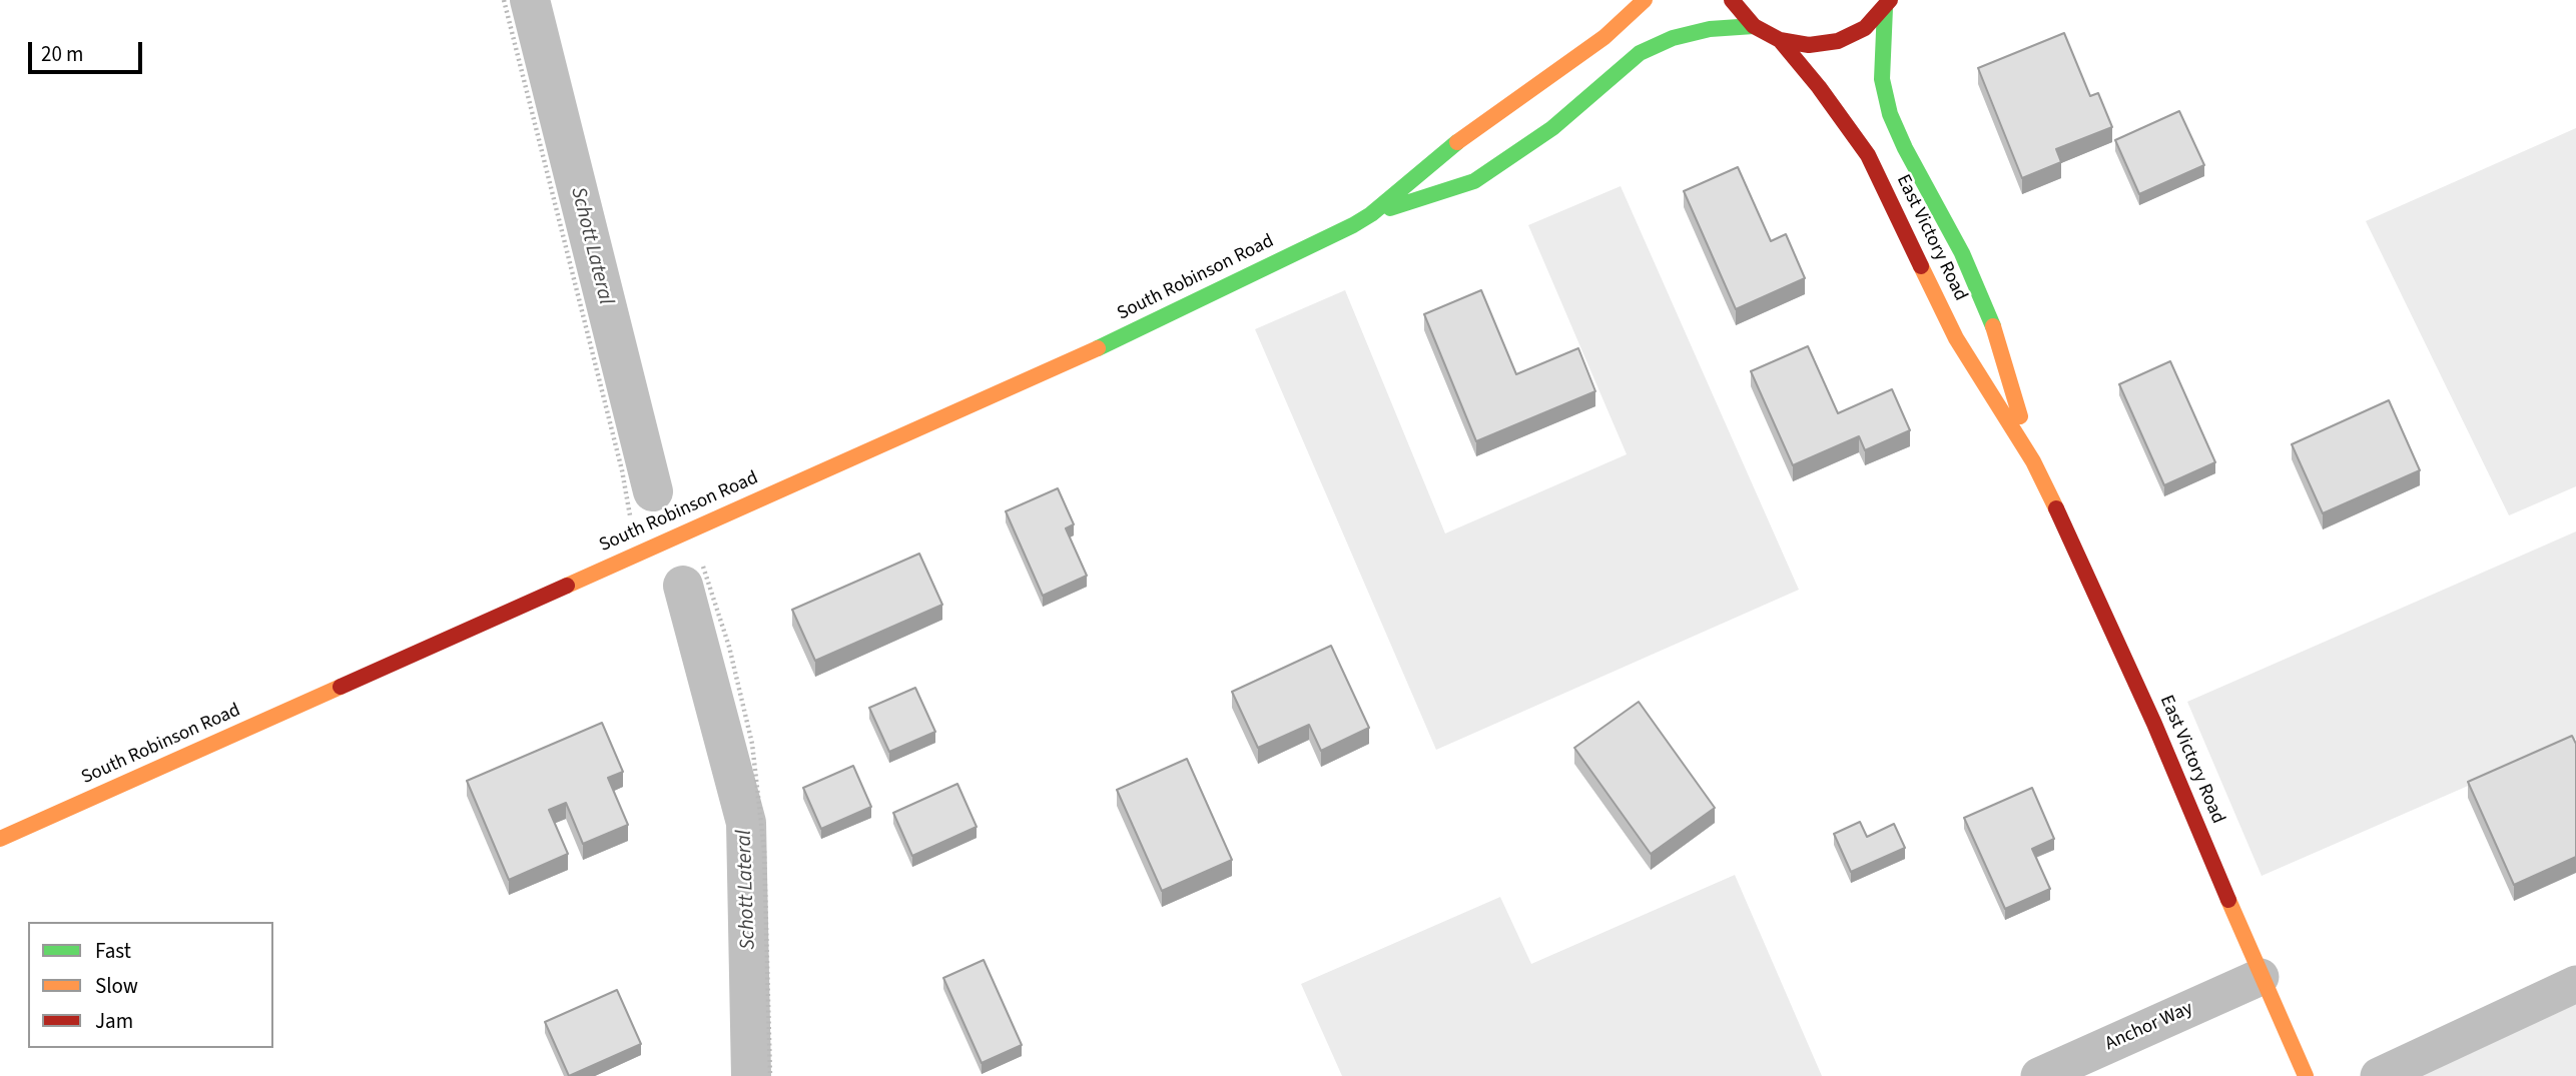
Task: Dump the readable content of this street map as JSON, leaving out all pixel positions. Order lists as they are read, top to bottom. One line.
{"streets":{"street":["East Victory Road","South Robinson Road","Anchor Way"]},"crossings":[["East Victory Road","Anchor Way"]],"water":["Schott Lateral"],"legend":["Fast","Slow","Jam"],"scale_bar":"20 m"}
